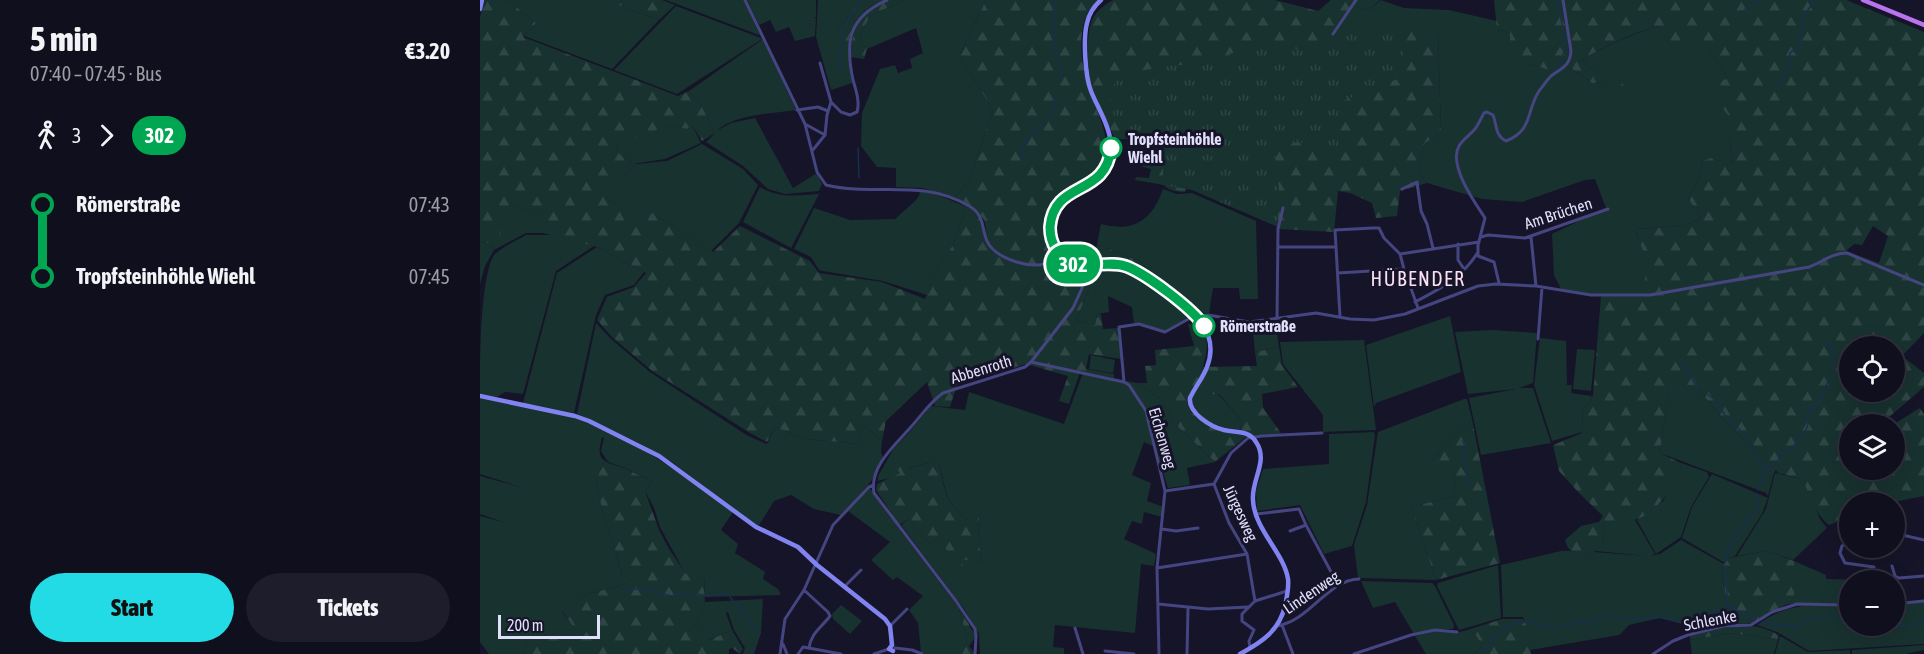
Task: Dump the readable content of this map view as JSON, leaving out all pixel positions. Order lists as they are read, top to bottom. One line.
{"streets":{"street":["Am Brüchen","Abbenroth","Eichenweg","Jürgesweg","Lindenweg","Schlenke"]},"districts":["HÜBENDER"],"places":["Tropfsteinhöhle Wiehl","Römerstraße"],"lines":["bus line 302"],"scale_bar":"200 m","page":{"heading":["5 min","07:40 – 07:45 · Bus","€3.20"],"on_map":"302","legs":["3","302"],"list":[{"name":"Römerstraße","value":"07:43"},{"name":"Tropfsteinhöhle Wiehl","value":"07:45"}],"map_buttons":["+","−"],"buttons":["Start","Tickets"],"scale":"200 m"}}
